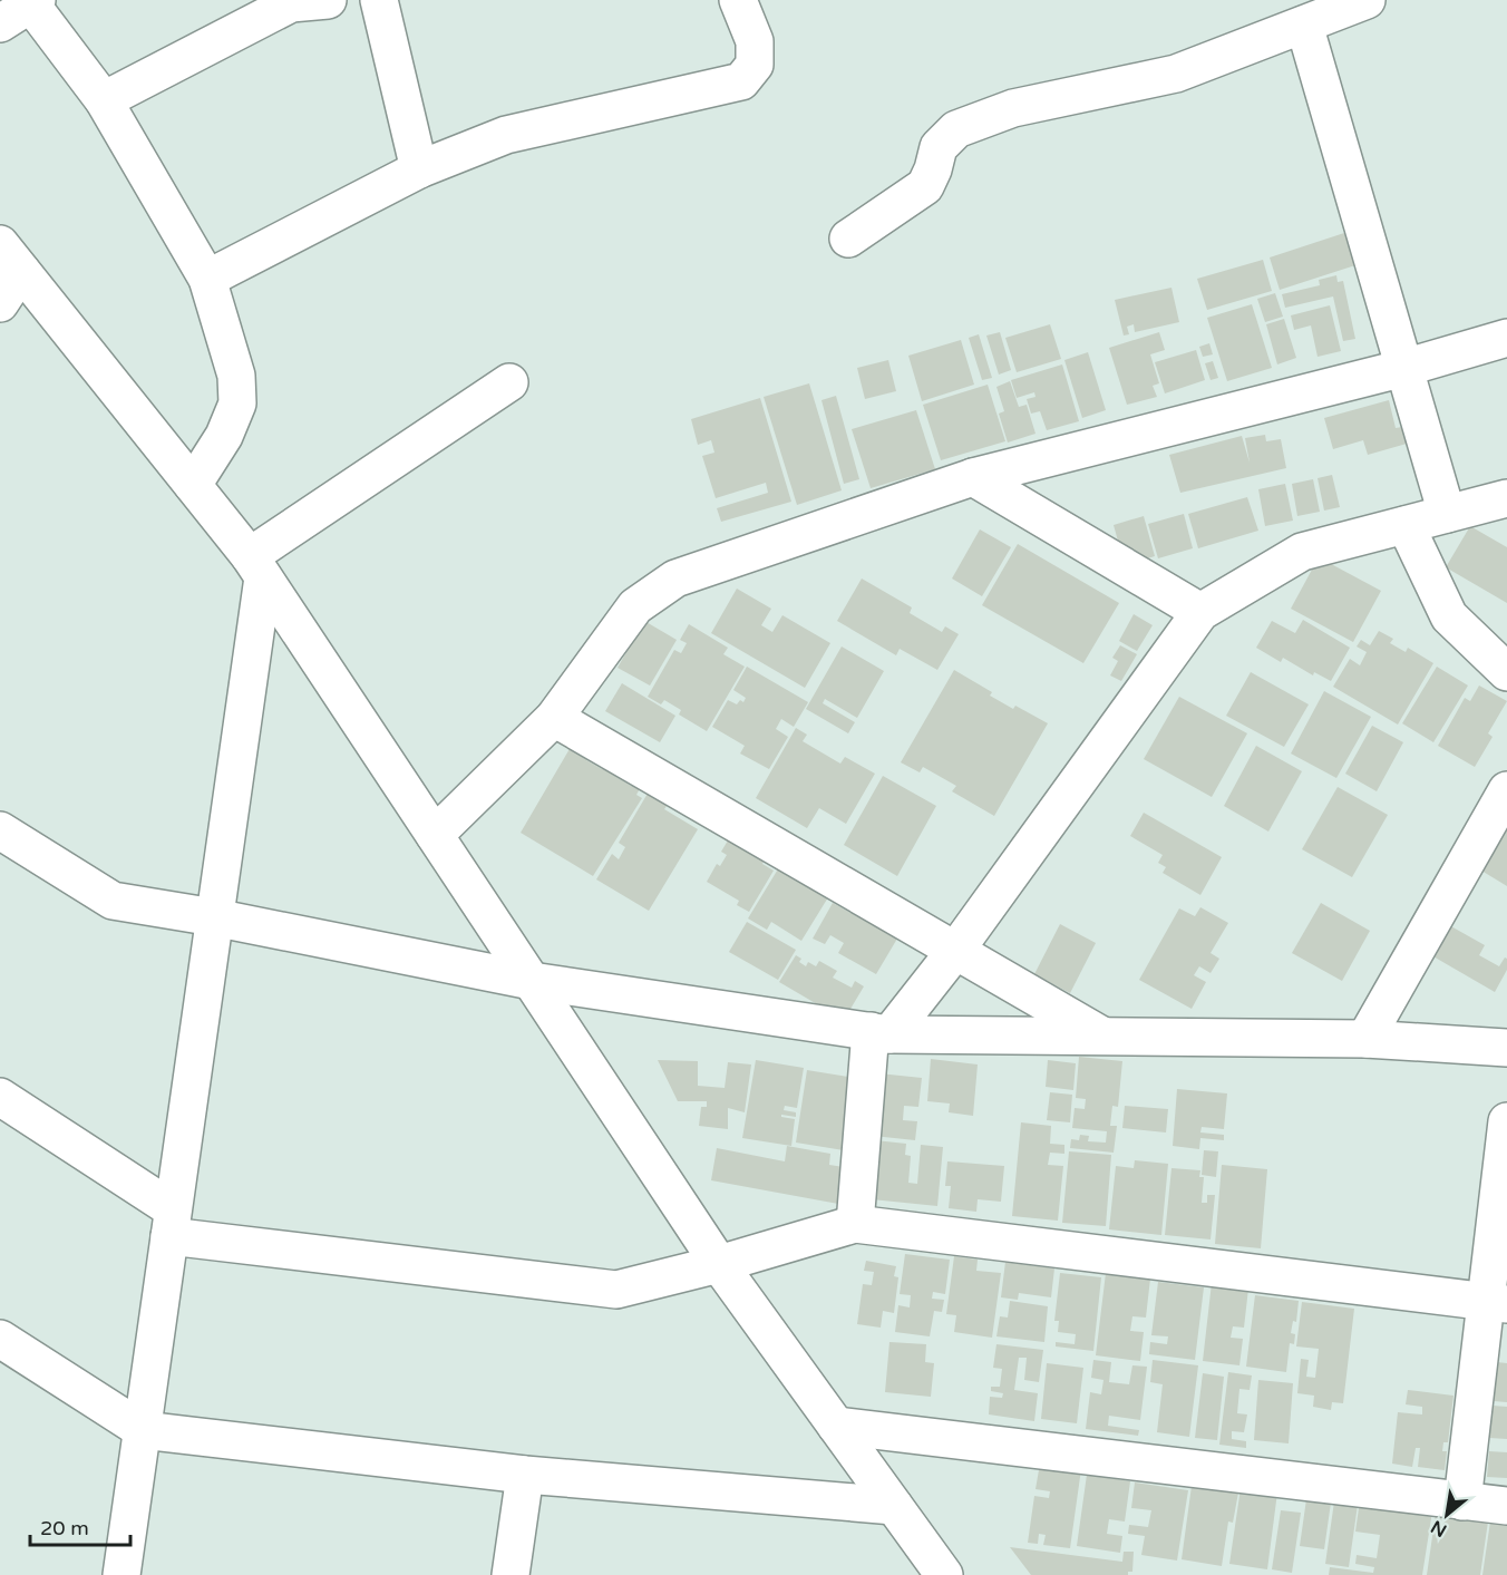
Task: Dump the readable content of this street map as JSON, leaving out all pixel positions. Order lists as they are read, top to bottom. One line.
{"scale_bar":"20 m","north":"bottom left"}
